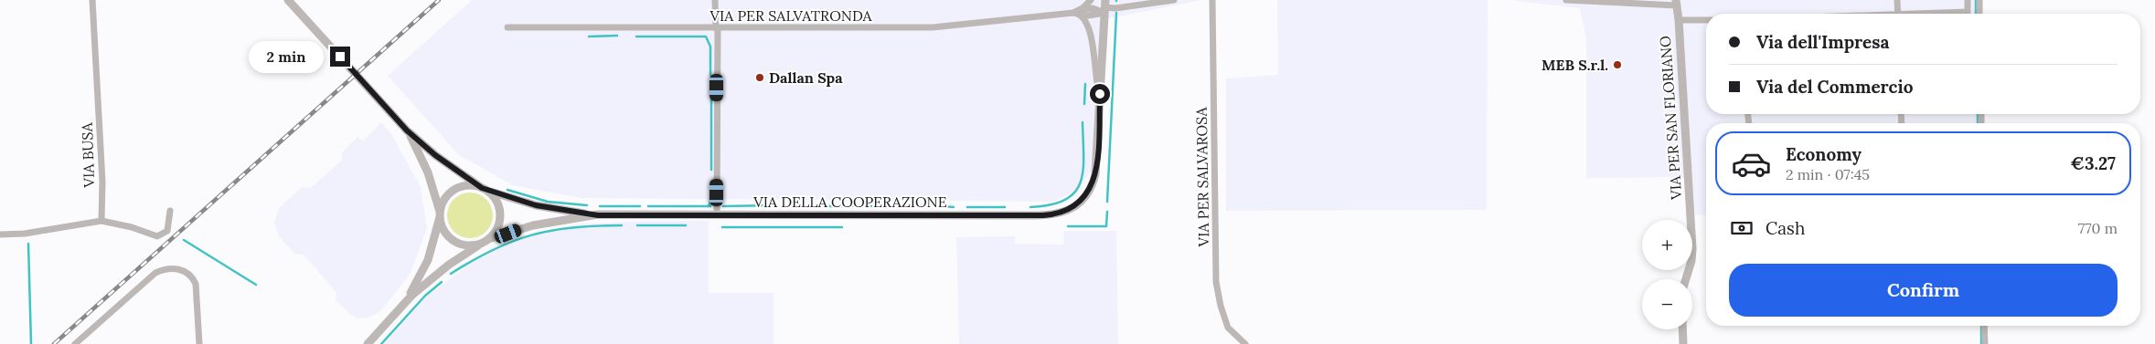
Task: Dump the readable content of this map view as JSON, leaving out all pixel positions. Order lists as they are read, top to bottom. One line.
{"streets":{"street":["VIA PER SALVATRONDA","VIA PER SAN FLORIANO","VIA BUSA","VIA PER SALVAROSA","VIA DELLA COOPERAZIONE"]},"places":["MEB S.r.l.","Dallan Spa"],"page":{"banner":["Via dell'Impresa","Via del Commercio"],"bubble":"2 min","list":[{"name":"Economy","note":"2 min · 07:45","value":"€3.27"}],"pay":["Cash","770 m"],"map_buttons":["+","−"],"buttons":"Confirm"}}
